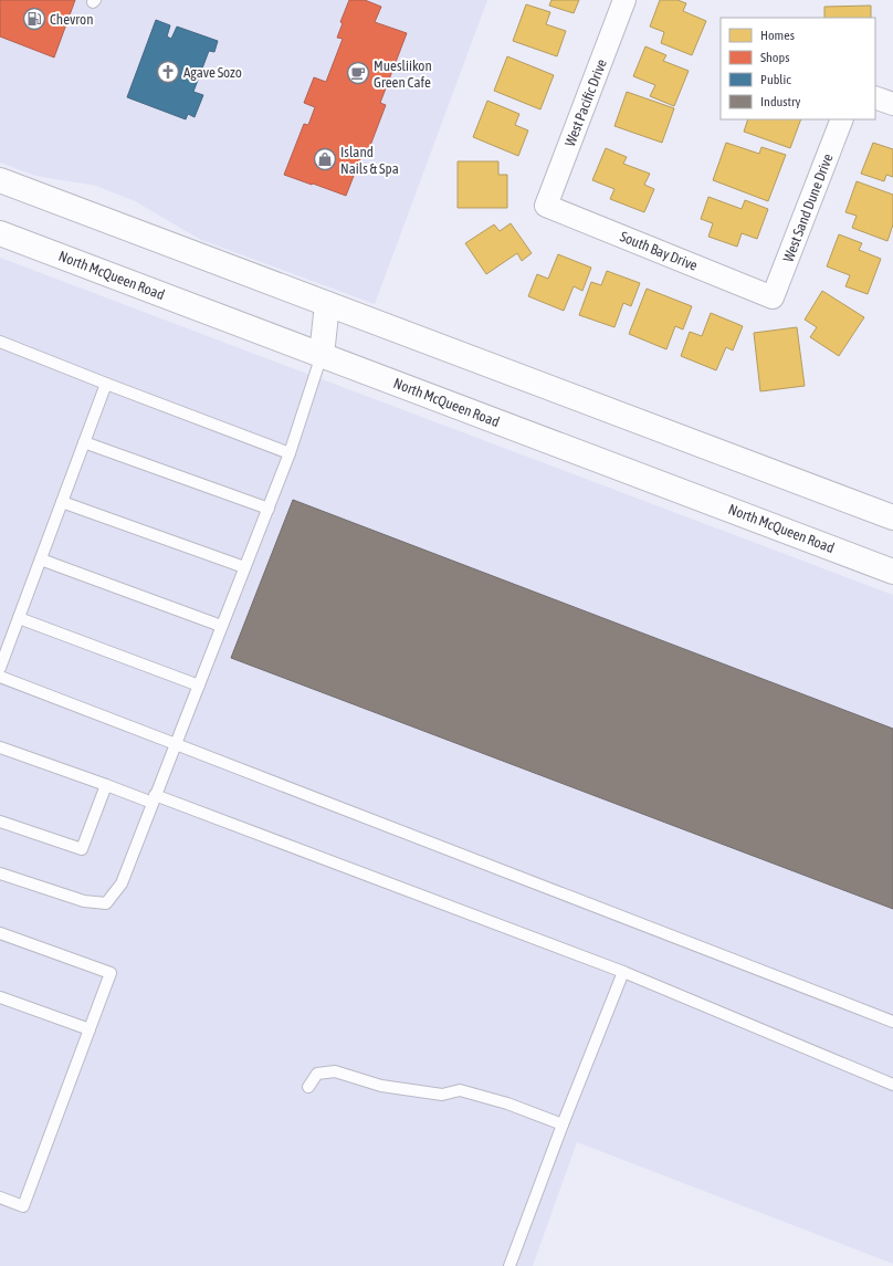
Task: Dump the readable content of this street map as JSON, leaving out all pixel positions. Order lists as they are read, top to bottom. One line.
{"streets":{"main road":["North McQueen Road"],"street":["West Pacific Drive","West Sand Dune Drive","South Bay Drive"]},"crossings":[["West Pacific Drive","South Bay Drive"],["West Sand Dune Drive","South Bay Drive"]],"places":{"fuel station":["Chevron"],"church":["Agave Sozo"],"cafe":["Muesliikon Green Cafe"],"shop":["Island Nails & Spa"]},"legend":["Homes","Shops","Public","Industry"]}
